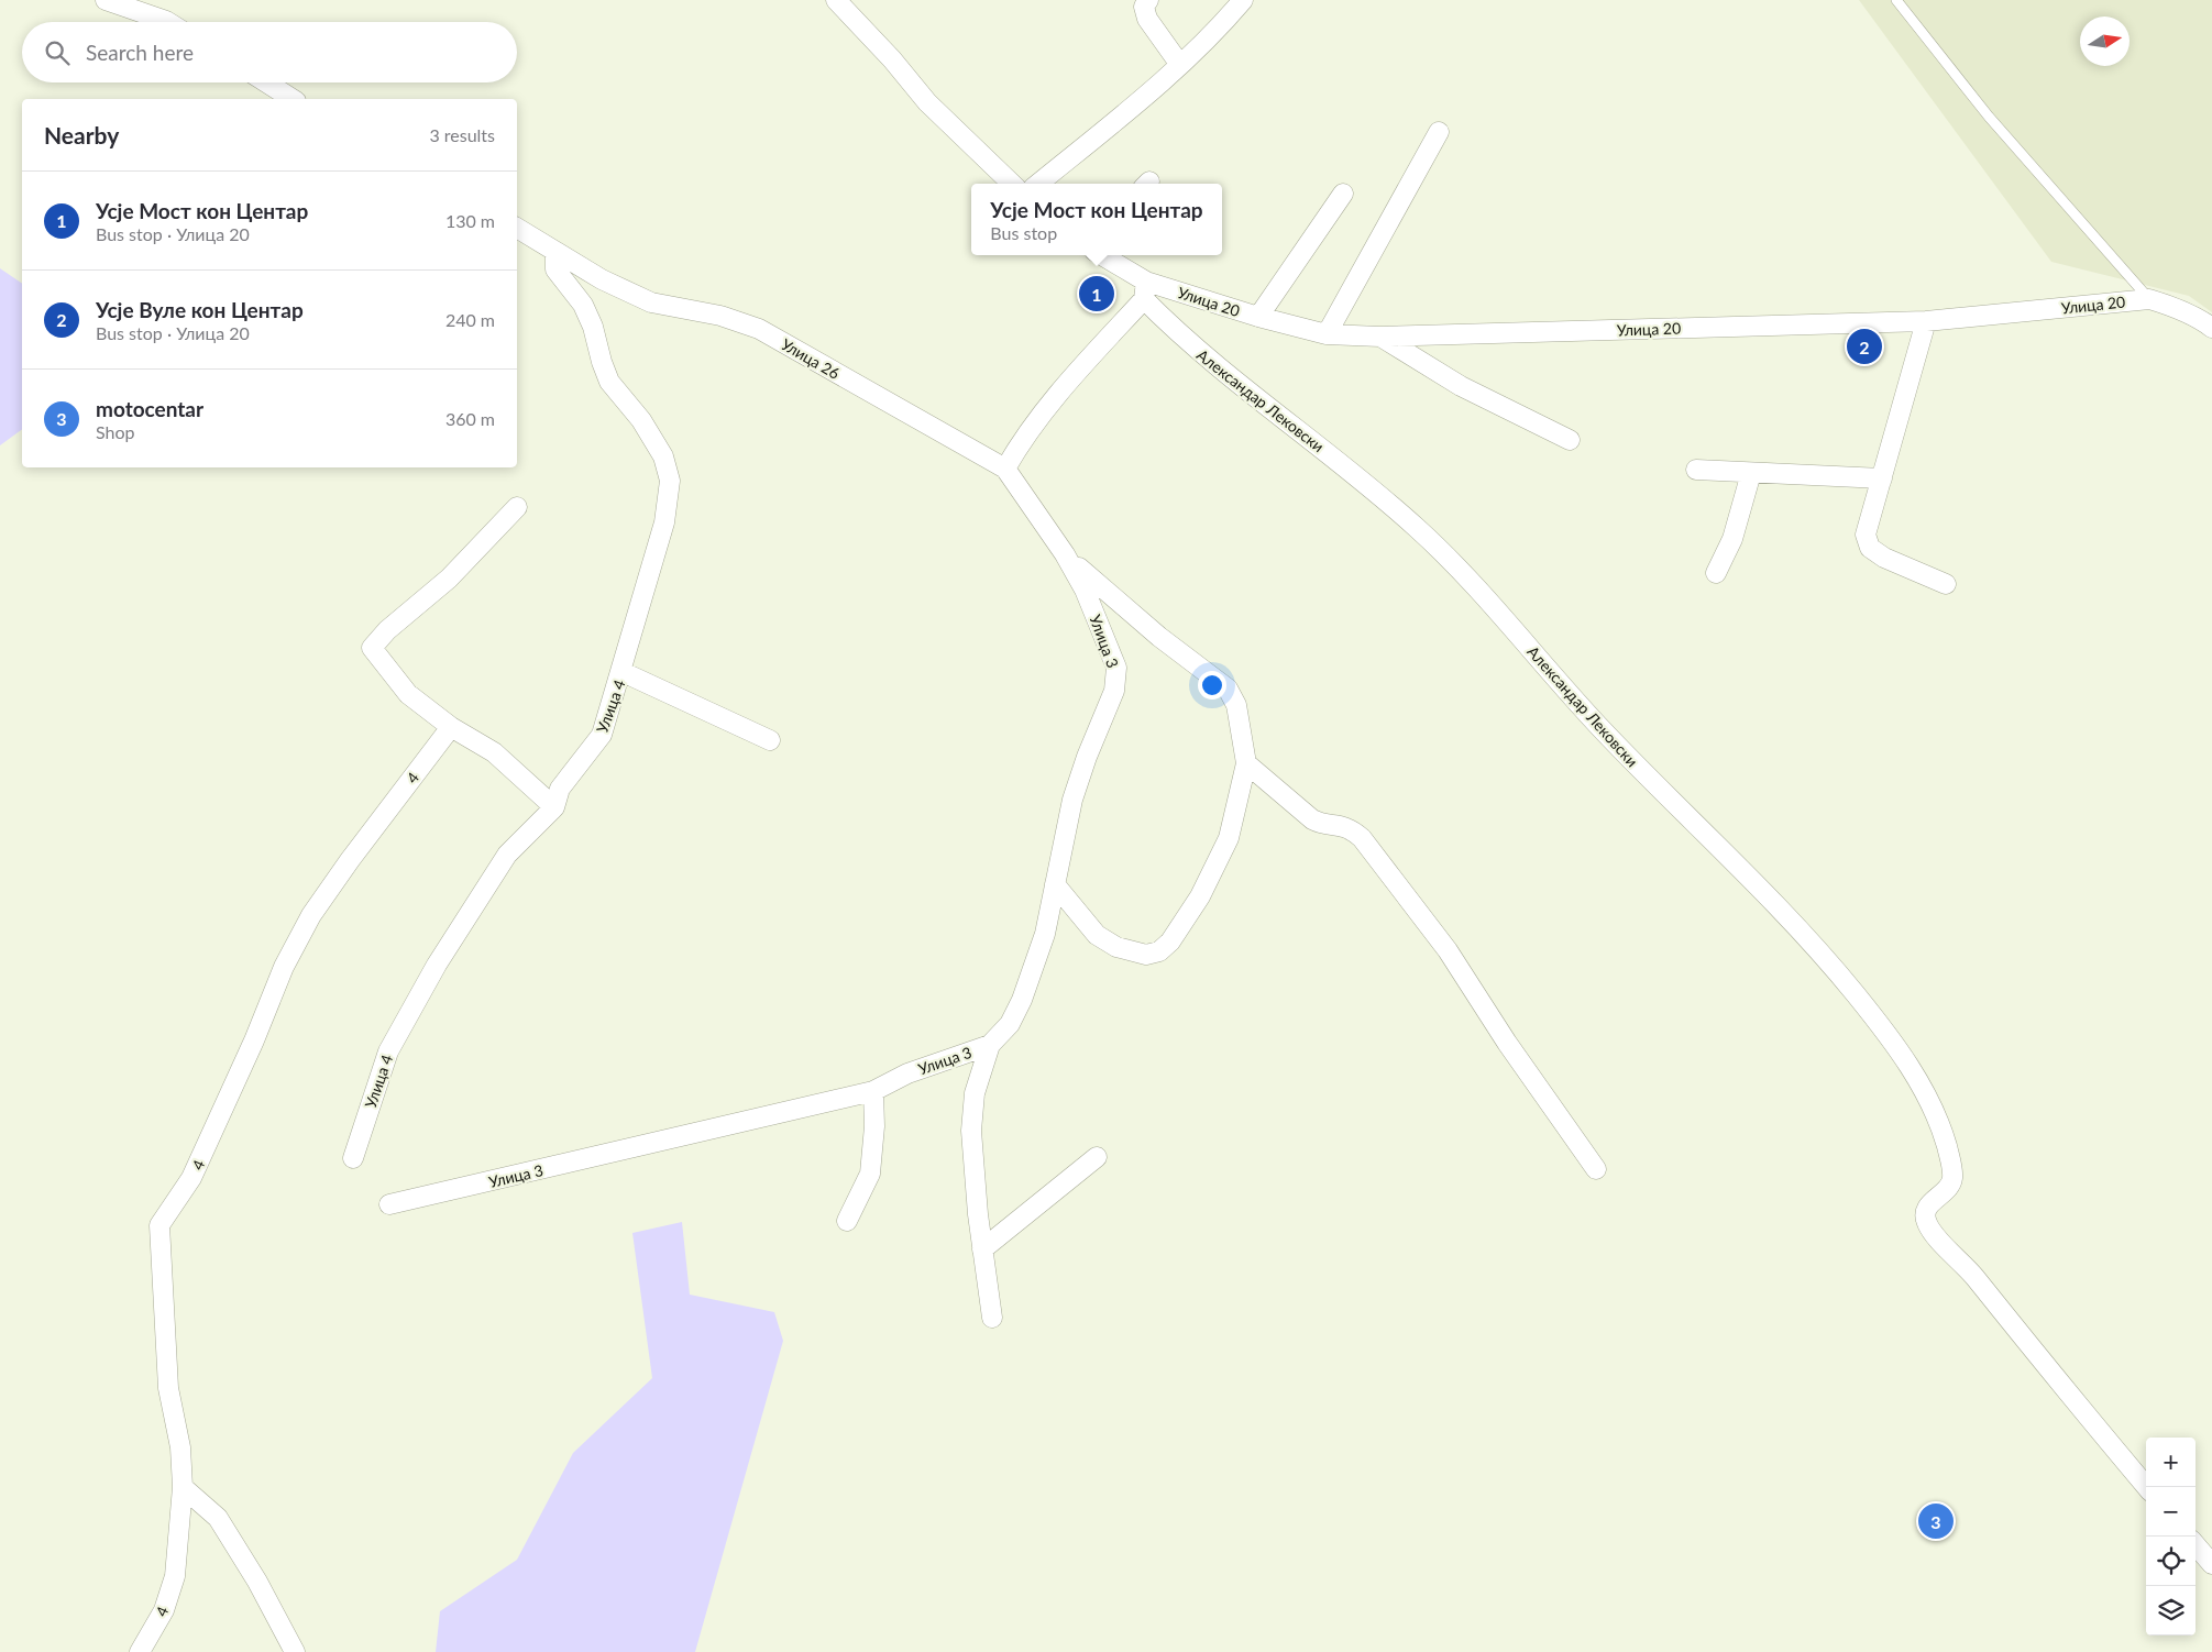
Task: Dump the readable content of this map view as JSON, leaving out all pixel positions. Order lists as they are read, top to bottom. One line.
{"streets":{"street":["Улица 20","Улица 26","Александар Лековски","Улица 3","Улица 4","4"]},"crossings":[["Улица 20","Александар Лековски"],["Улица 26","Улица 3"],["Улица 26","Улица 4"]],"north":"right","page":{"search":"Search here","heading":["Nearby","3 results"],"list":[{"mark":"1","name":"Усје Мост кон Центар","note":"Bus stop · Улица 20","value":"130 m"},{"mark":"2","name":"Усје Вуле кон Центар","note":"Bus stop · Улица 20","value":"240 m"},{"mark":"3","name":"motocentar","note":"Shop","value":"360 m"}],"popup":["Усје Мост кон Центар","Bus stop"],"pins":["1","2","3"],"map_buttons":["+","−"]}}
